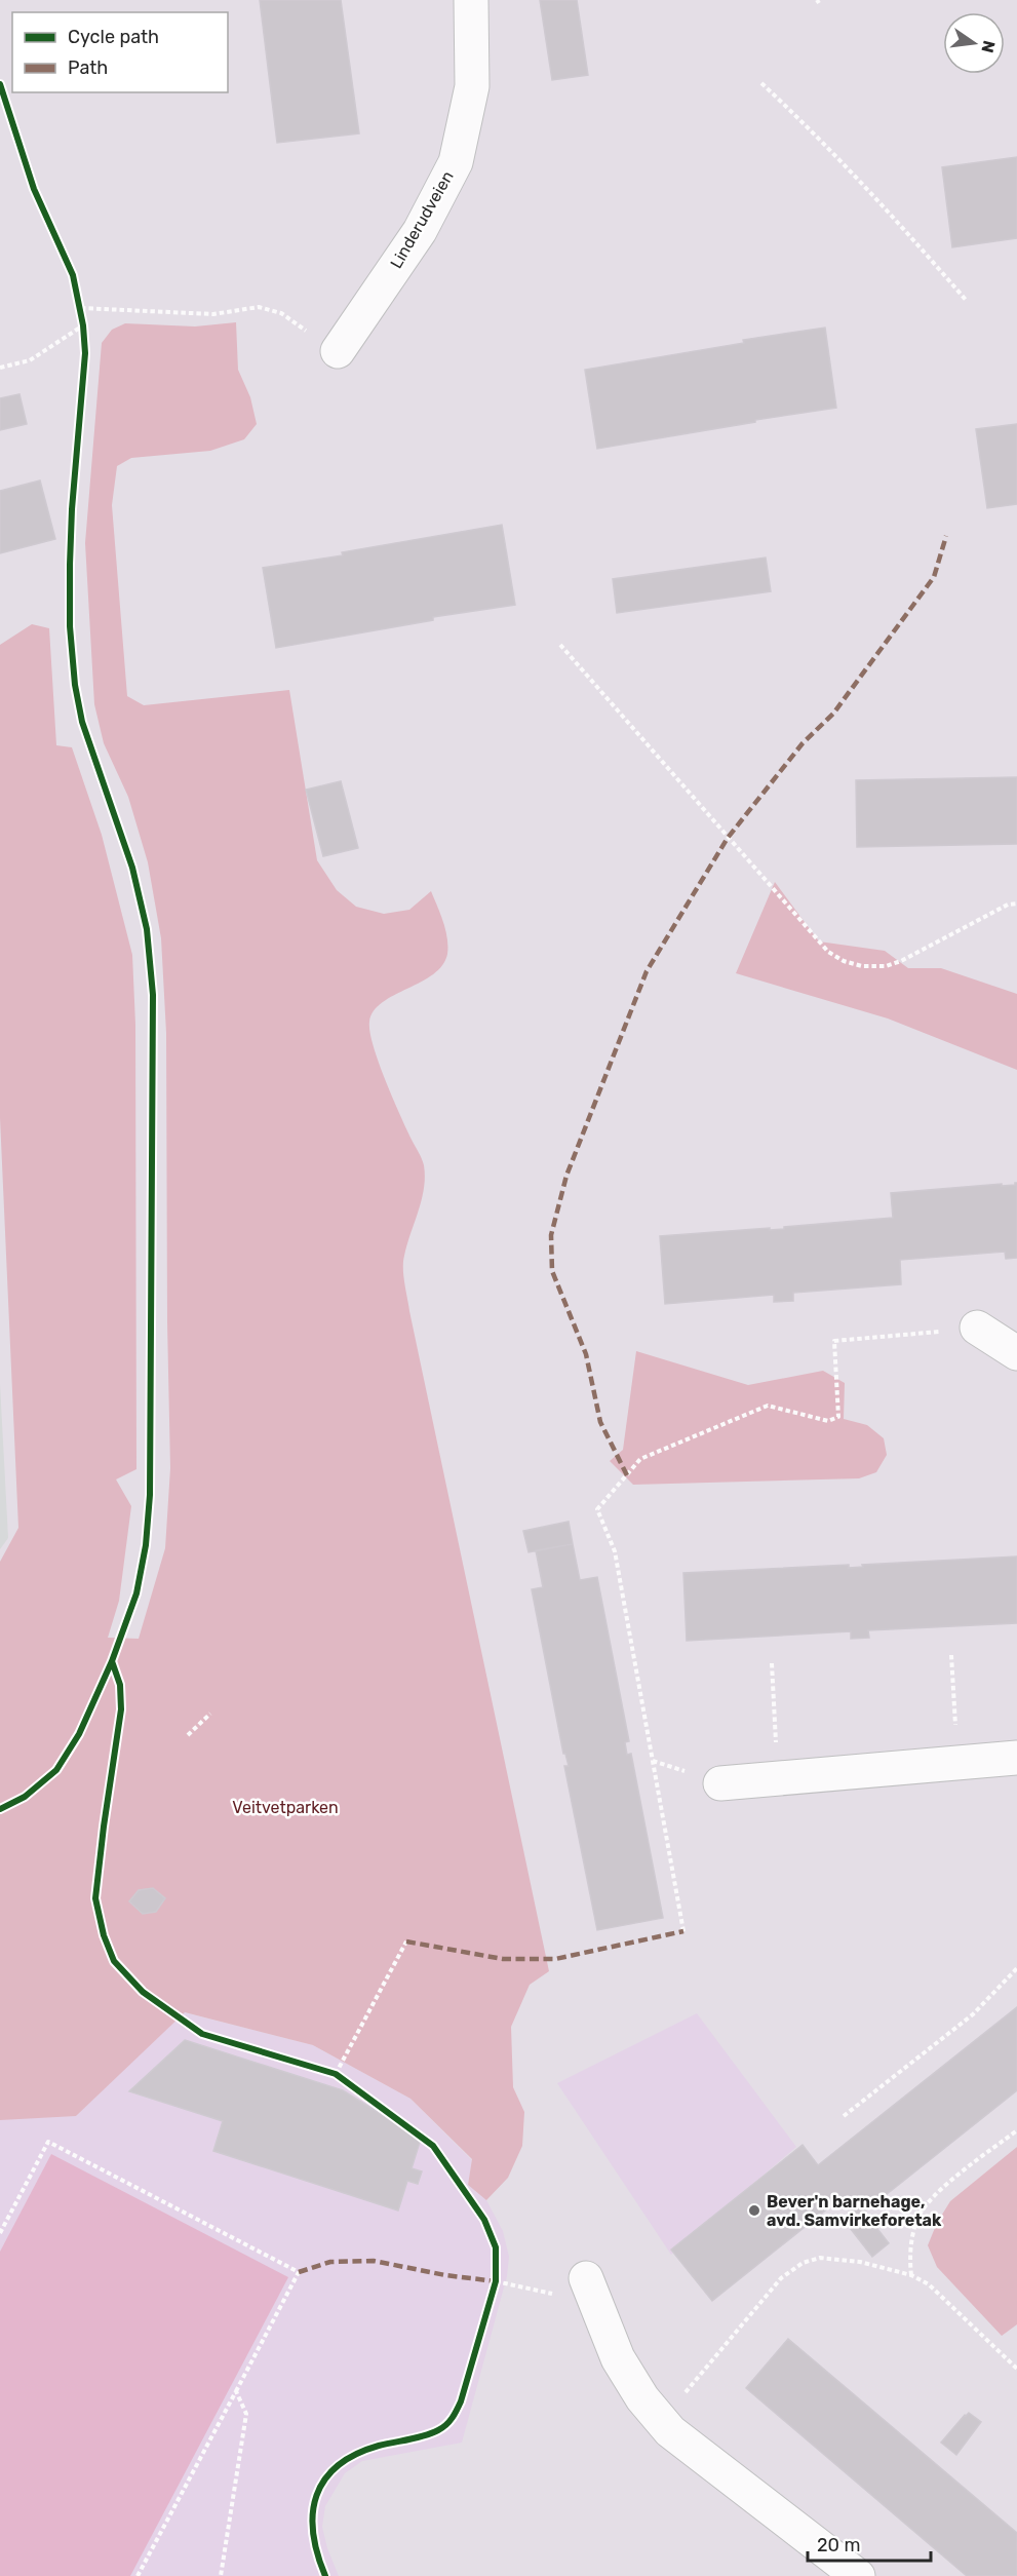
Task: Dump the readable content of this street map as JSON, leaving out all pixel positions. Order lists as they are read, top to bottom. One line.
{"streets":{"street":["Linderudveien"]},"parks":["Veitvetparken"],"places":["Bever'n barnehage, avd. Samvirkeforetak"],"legend":["Cycle path","Path"],"scale_bar":"20 m","north":"right"}
